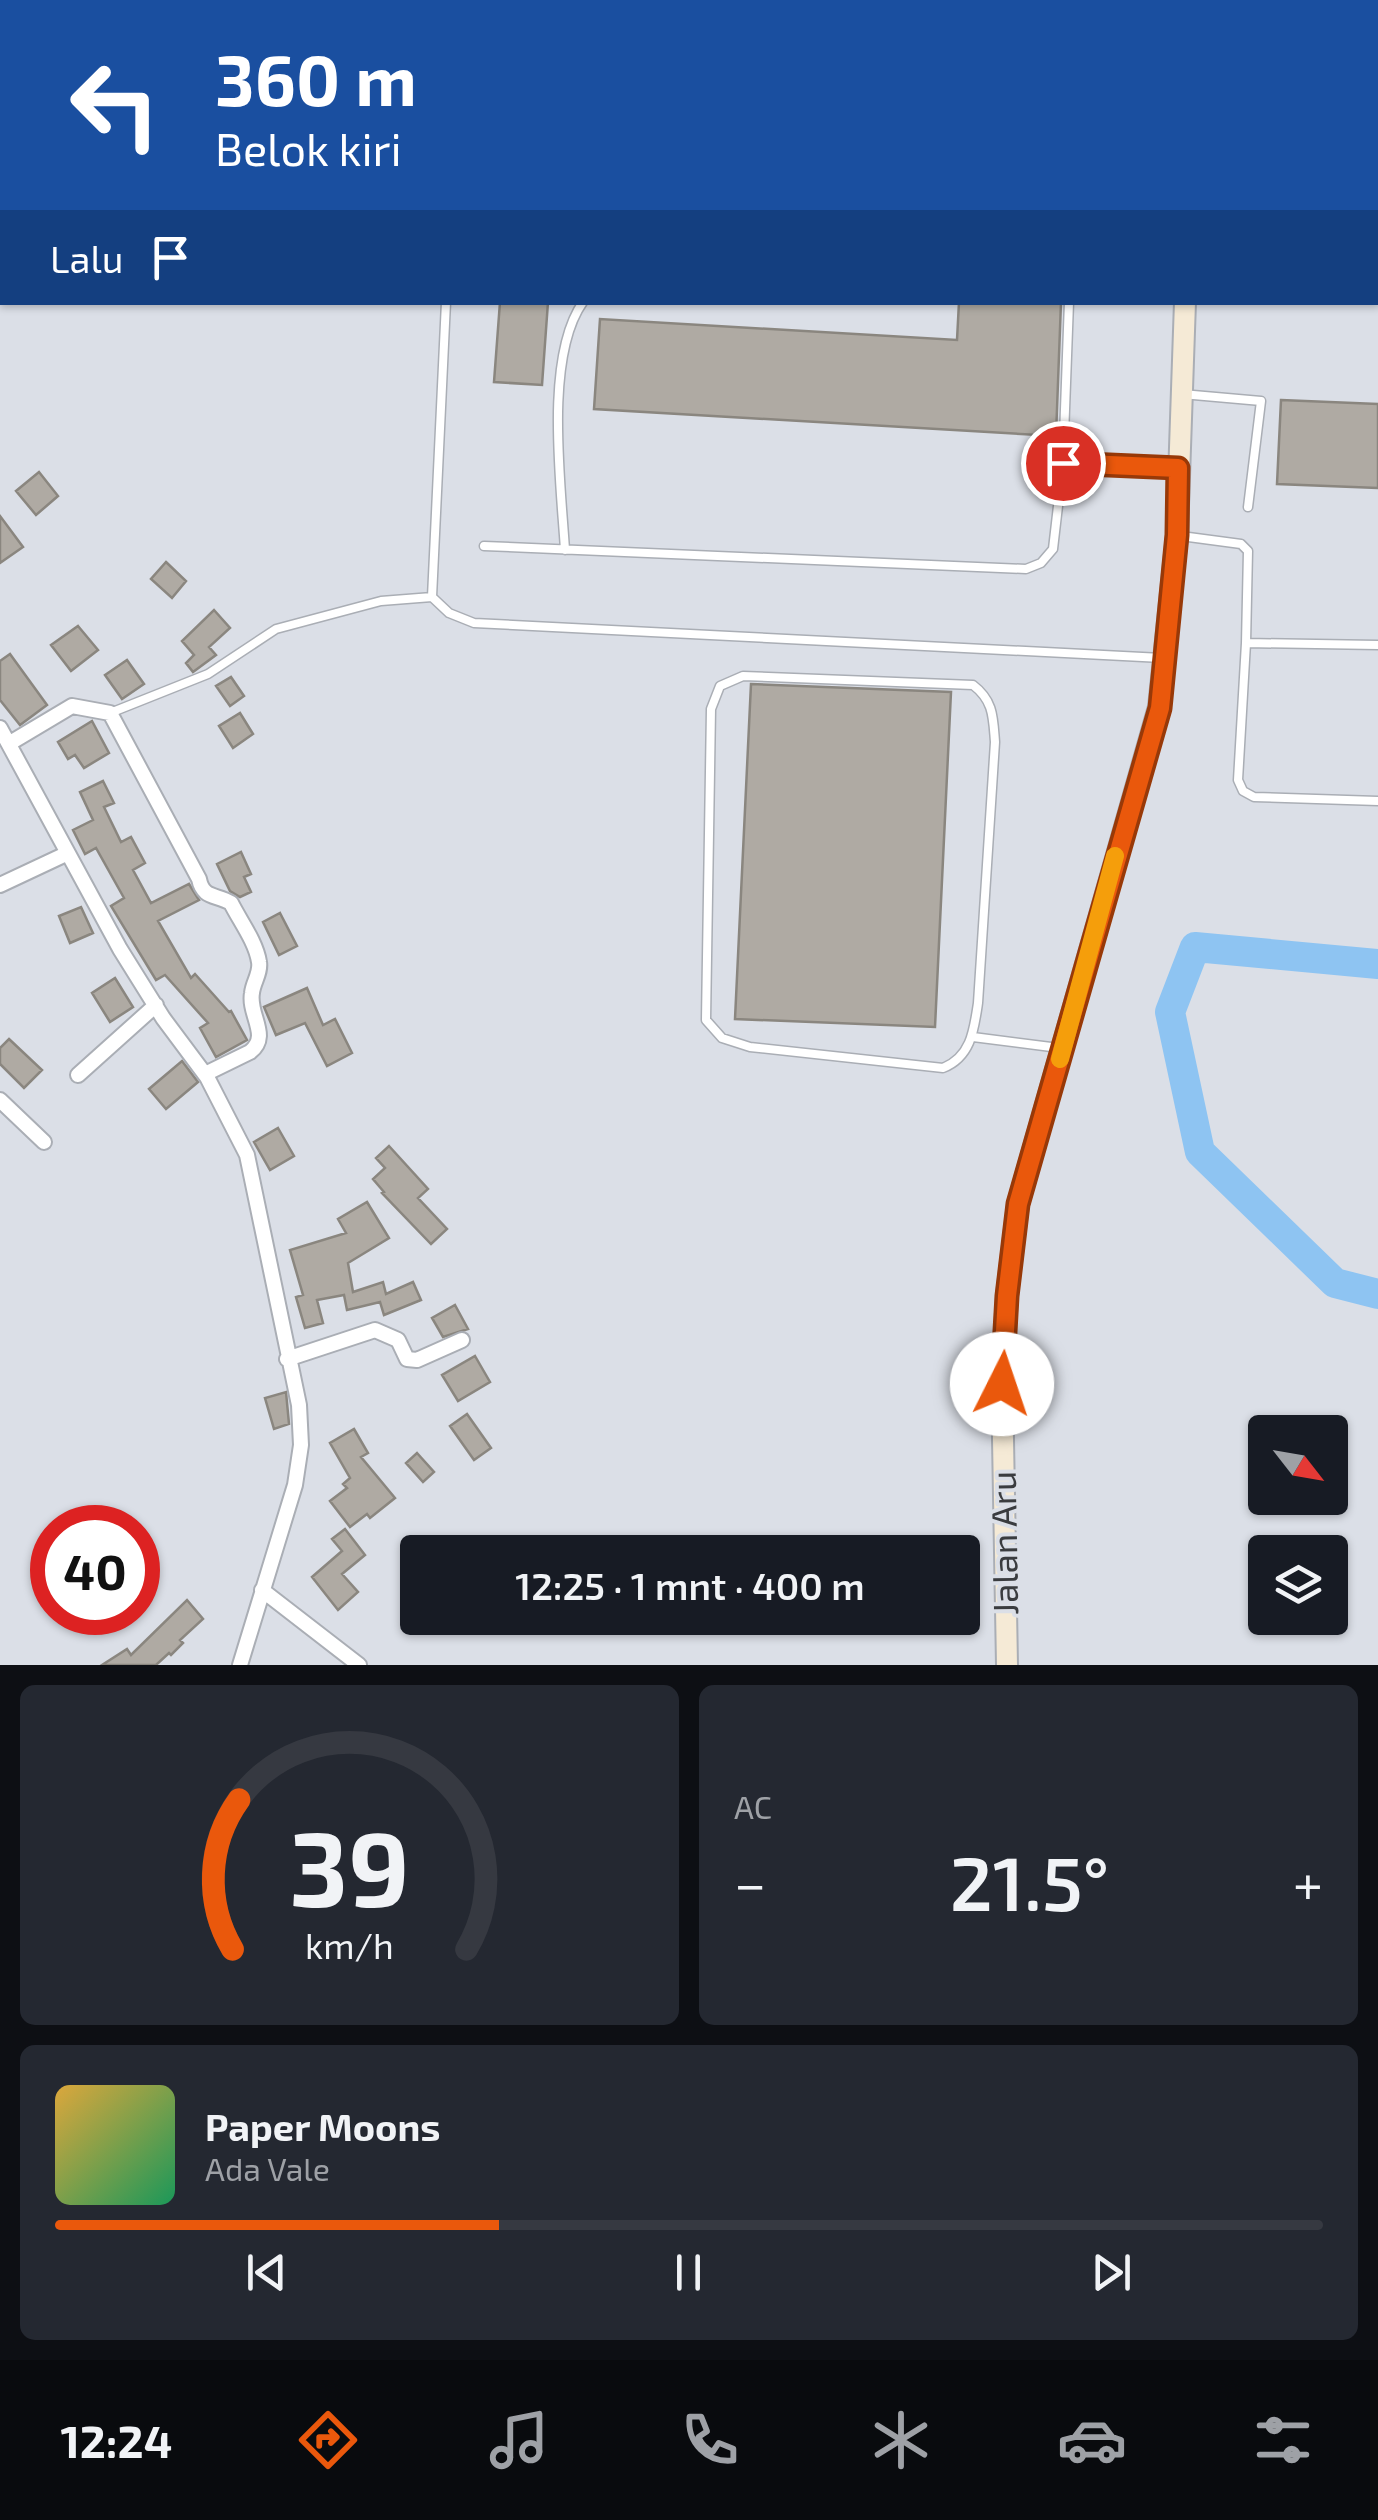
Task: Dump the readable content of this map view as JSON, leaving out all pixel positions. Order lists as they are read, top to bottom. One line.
{"streets":{"street":["Jalan Aru"]},"north":"bottom right","page":{"turn":["360 m","Belok kiri"],"then":"Lalu","limit":"40","trip":"12:25 · 1 mnt · 400 m","tile":"AC","heat":["−","21.5°","+"],"song":["Paper Moons","Ada Vale"],"tabs":"12:24","gauge":["39","km/h"]}}
